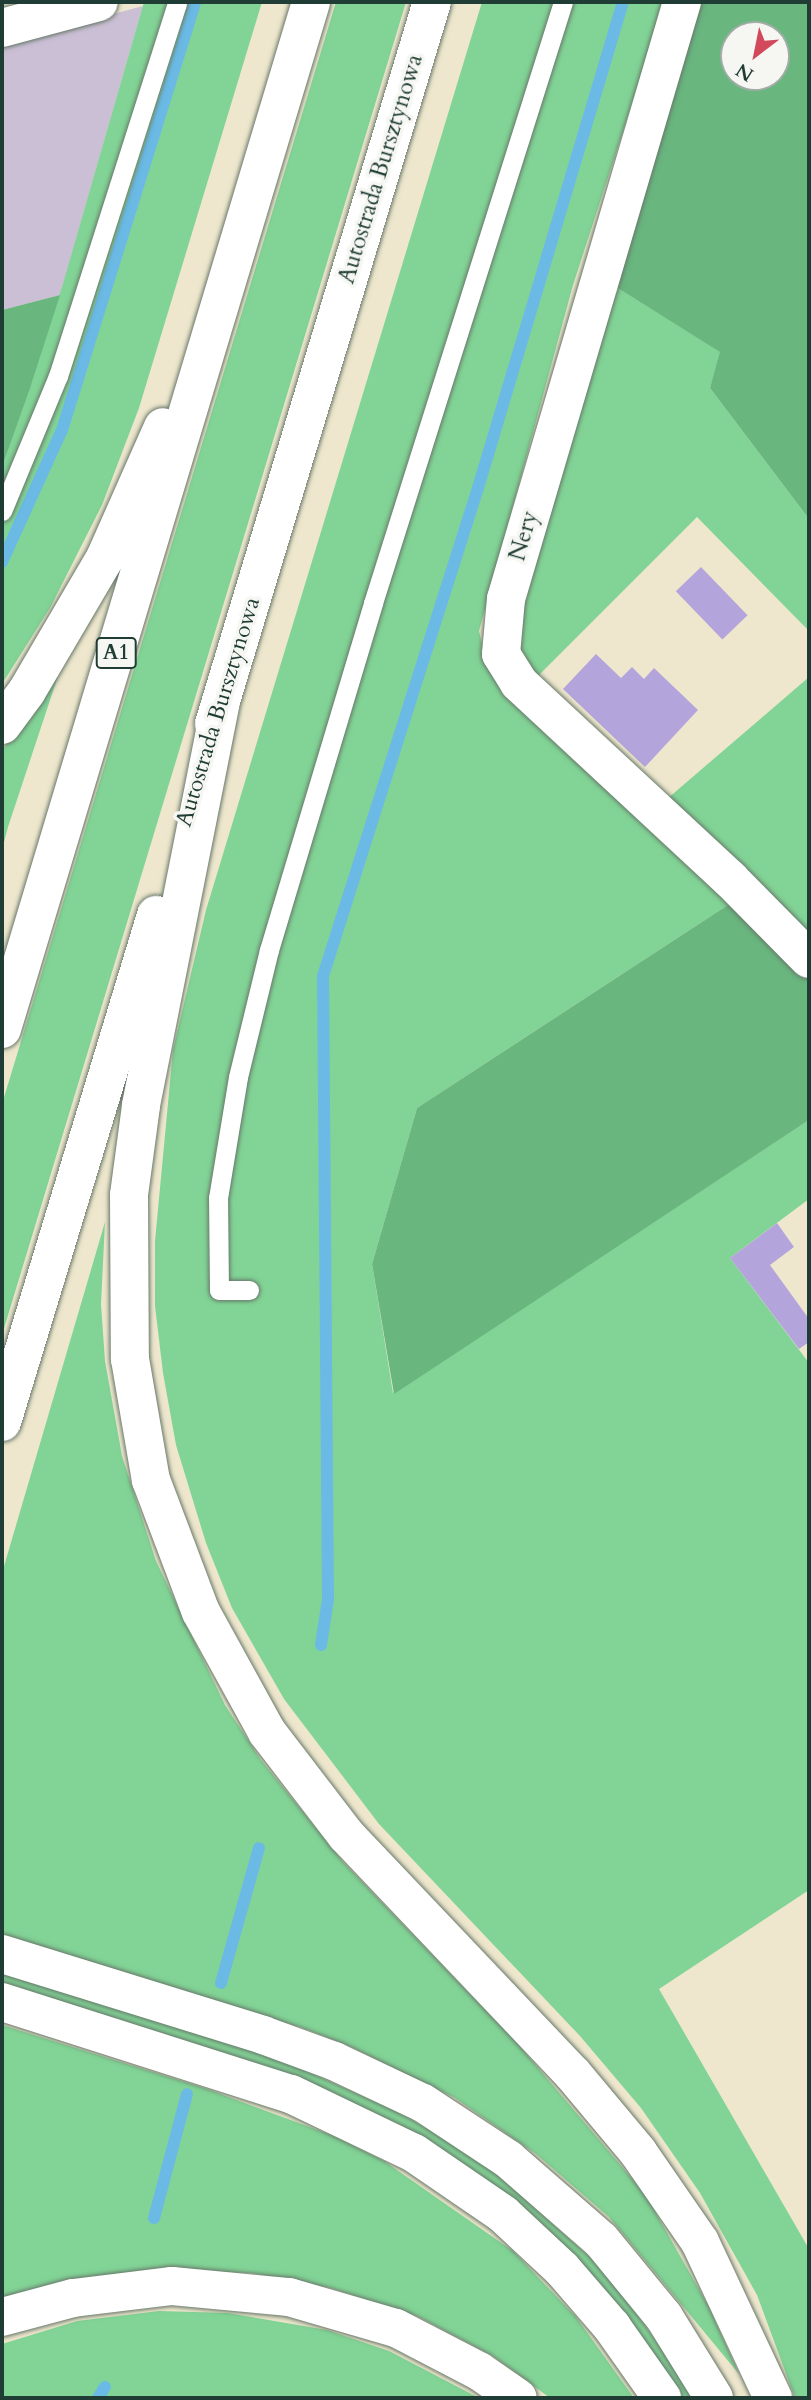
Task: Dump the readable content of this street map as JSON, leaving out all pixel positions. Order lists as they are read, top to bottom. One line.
{"streets":{"main road":["Autostrada Bursztynowa","Nery","A1"]},"north":"bottom left"}
